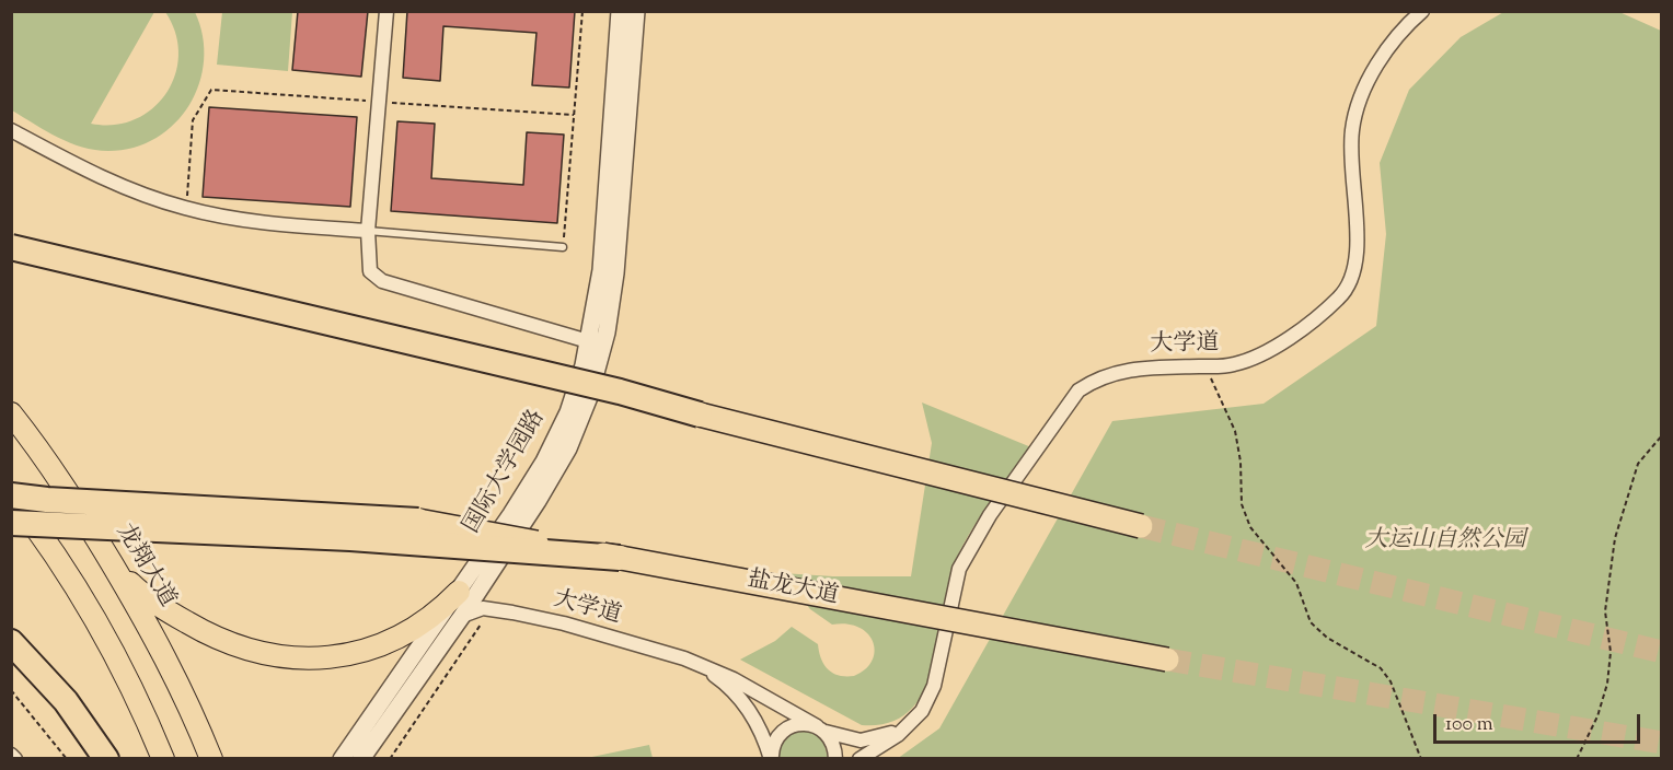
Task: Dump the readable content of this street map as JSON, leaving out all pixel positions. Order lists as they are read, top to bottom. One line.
{"streets":{"highway":["盐龙大道"],"main road":["龙翔大道"],"street":["大学道","国际大学园路"]},"crossings":[["大学道","国际大学园路"]],"parks":["大运山自然公园"],"scale_bar":"100 m"}
